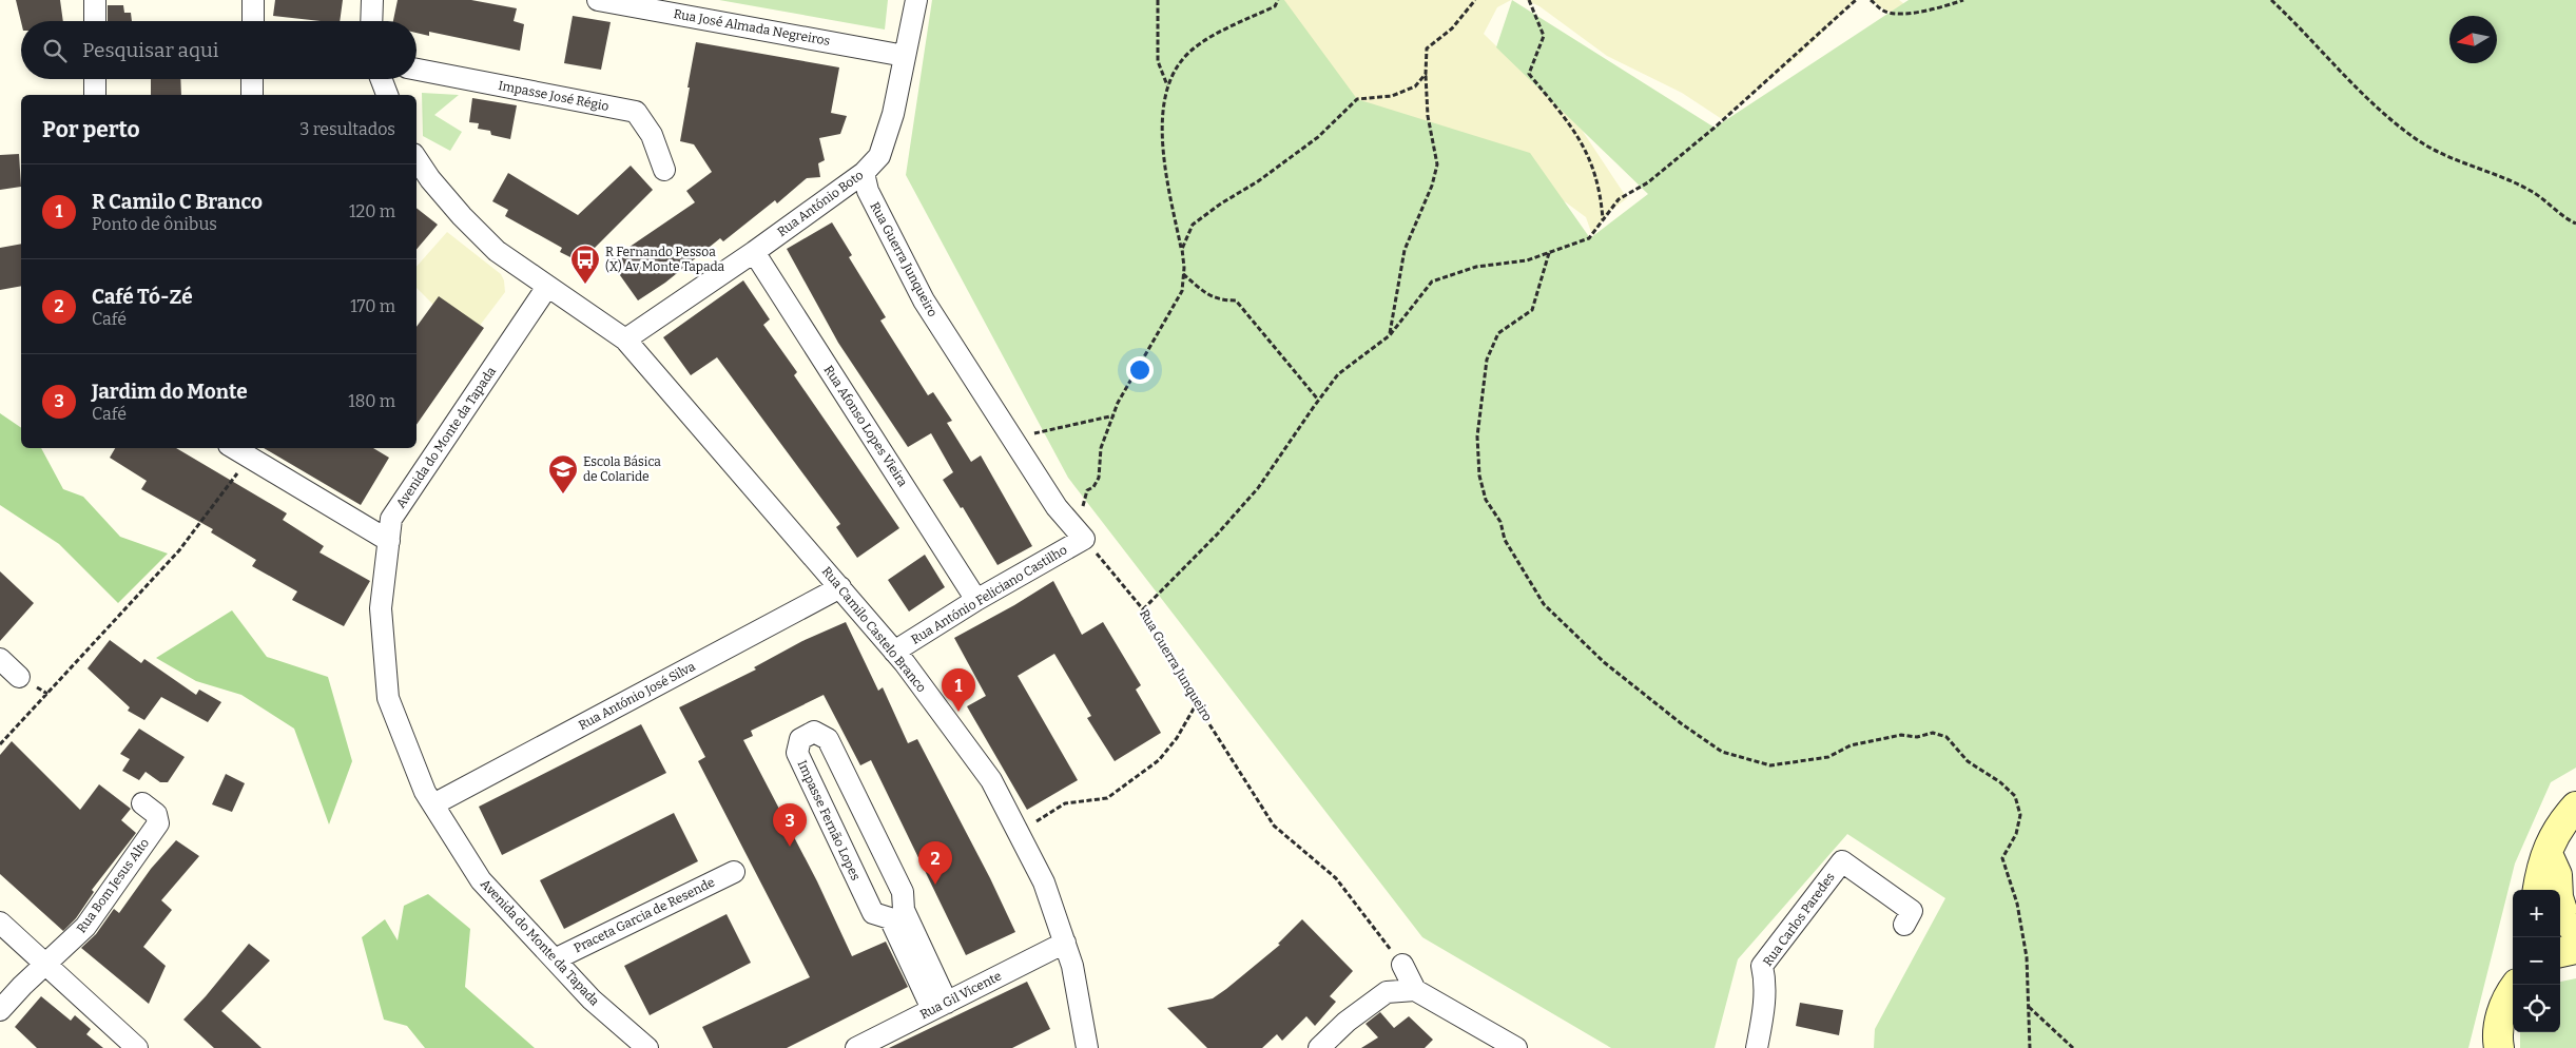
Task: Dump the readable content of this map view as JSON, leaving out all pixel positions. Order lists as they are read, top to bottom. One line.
{"streets":{"street":["Rua José Almada Negreiros","Impasse José Régio","Rua António Boto","Rua Guerra Junqueiro","Rua Afonso Lopes Vieira","Avenida do Monte da Tapada","Rua António Feliciano Castilho","Rua Camilo Castelo Branco","Rua António José Silva","Impasse Fernão Lopes","Rua Bom Jesus Alto","Praceta Garcia de Resende","Rua Carlos Paredes","Rua Gil Vicente"]},"crossings":[["Rua José Almada Negreiros","Rua António Boto"],["Rua António Boto","Rua Guerra Junqueiro"],["Rua António Boto","Rua Afonso Lopes Vieira"],["Rua António Boto","Rua Camilo Castelo Branco"],["Rua Guerra Junqueiro","Rua António Feliciano Castilho"],["Rua Afonso Lopes Vieira","Rua António Feliciano Castilho"],["Avenida do Monte da Tapada","Rua Camilo Castelo Branco"],["Avenida do Monte da Tapada","Rua António José Silva"],["Avenida do Monte da Tapada","Praceta Garcia de Resende"],["Rua António Feliciano Castilho","Rua Camilo Castelo Branco"],["Rua Camilo Castelo Branco","Rua António José Silva"],["Rua Camilo Castelo Branco","Rua Gil Vicente"],["Impasse Fernão Lopes","Rua Gil Vicente"]],"places":{"bus stop":["R Fernando Pessoa (X) Av Monte Tapada"],"school or university":["Escola Básica de Colaride"]},"north":"left","page":{"search":"Pesquisar aqui","heading":["Por perto","3 resultados"],"list":[{"mark":"1","name":"R Camilo C Branco","note":"Ponto de ônibus","value":"120 m"},{"mark":"2","name":"Café Tó-Zé","note":"Café","value":"170 m"},{"mark":"3","name":"Jardim do Monte","note":"Café","value":"180 m"}],"pins":["1","3","2"],"map_buttons":["+","−"]}}
